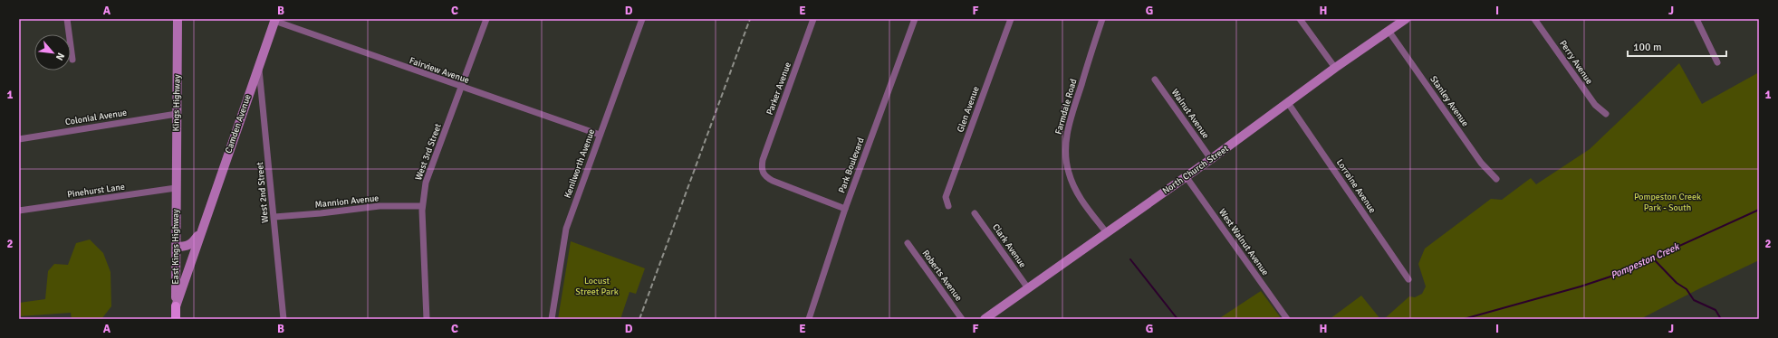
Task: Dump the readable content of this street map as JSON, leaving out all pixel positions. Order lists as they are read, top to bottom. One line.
{"streets":{"main road":["Kings Highway","Camden Avenue","North Church Street","East Kings Highway"],"street":["Perry Avenue","Fairview Avenue","Parker Avenue","Stanley Avenue","Farmdale Road","Glen Avenue","Walnut Avenue","Colonial Avenue","West 3rd Street","Kenilworth Avenue","Park Boulevard","Lorraine Avenue","Pinehurst Lane","West 2nd Street","Mannion Avenue","West Walnut Avenue","Clark Avenue","Roberts Avenue"]},"crossings":[["Fairview Avenue","Camden Avenue"],["Fairview Avenue","West 3rd Street"],["Fairview Avenue","Kenilworth Avenue"],["Parker Avenue","Park Boulevard"],["Stanley Avenue","North Church Street"],["Kings Highway","Colonial Avenue"],["Kings Highway","Pinehurst Lane"],["Kings Highway","East Kings Highway"],["Farmdale Road","North Church Street"],["Walnut Avenue","North Church Street"],["Camden Avenue","West 2nd Street"],["Camden Avenue","East Kings Highway"],["West 3rd Street","Mannion Avenue"],["North Church Street","Lorraine Avenue"],["North Church Street","West Walnut Avenue"],["North Church Street","Clark Avenue"],["Pinehurst Lane","East Kings Highway"],["West 2nd Street","Mannion Avenue"]],"water":["Pompeston Creek"],"parks":["Pompeston Creek Park - South","Locust Street Park"],"scale_bar":"100 m","north":"bottom right","grid":{"columns":["A","B","C","D","E","F","G","H","I","J"],"rows":["1","2"]}}
